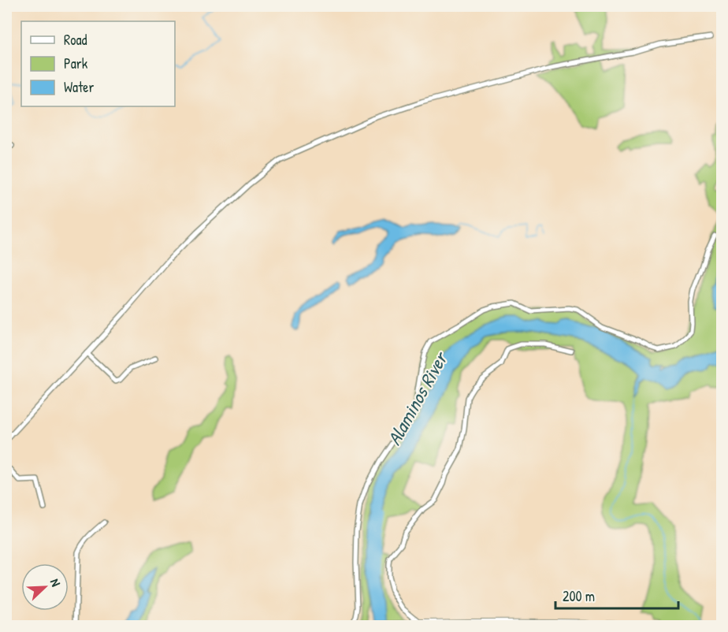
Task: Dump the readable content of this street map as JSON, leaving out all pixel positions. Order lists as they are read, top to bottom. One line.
{"water":["Alaminos River"],"legend":["Road","Park","Water"],"scale_bar":"200 m","north":"top right"}
